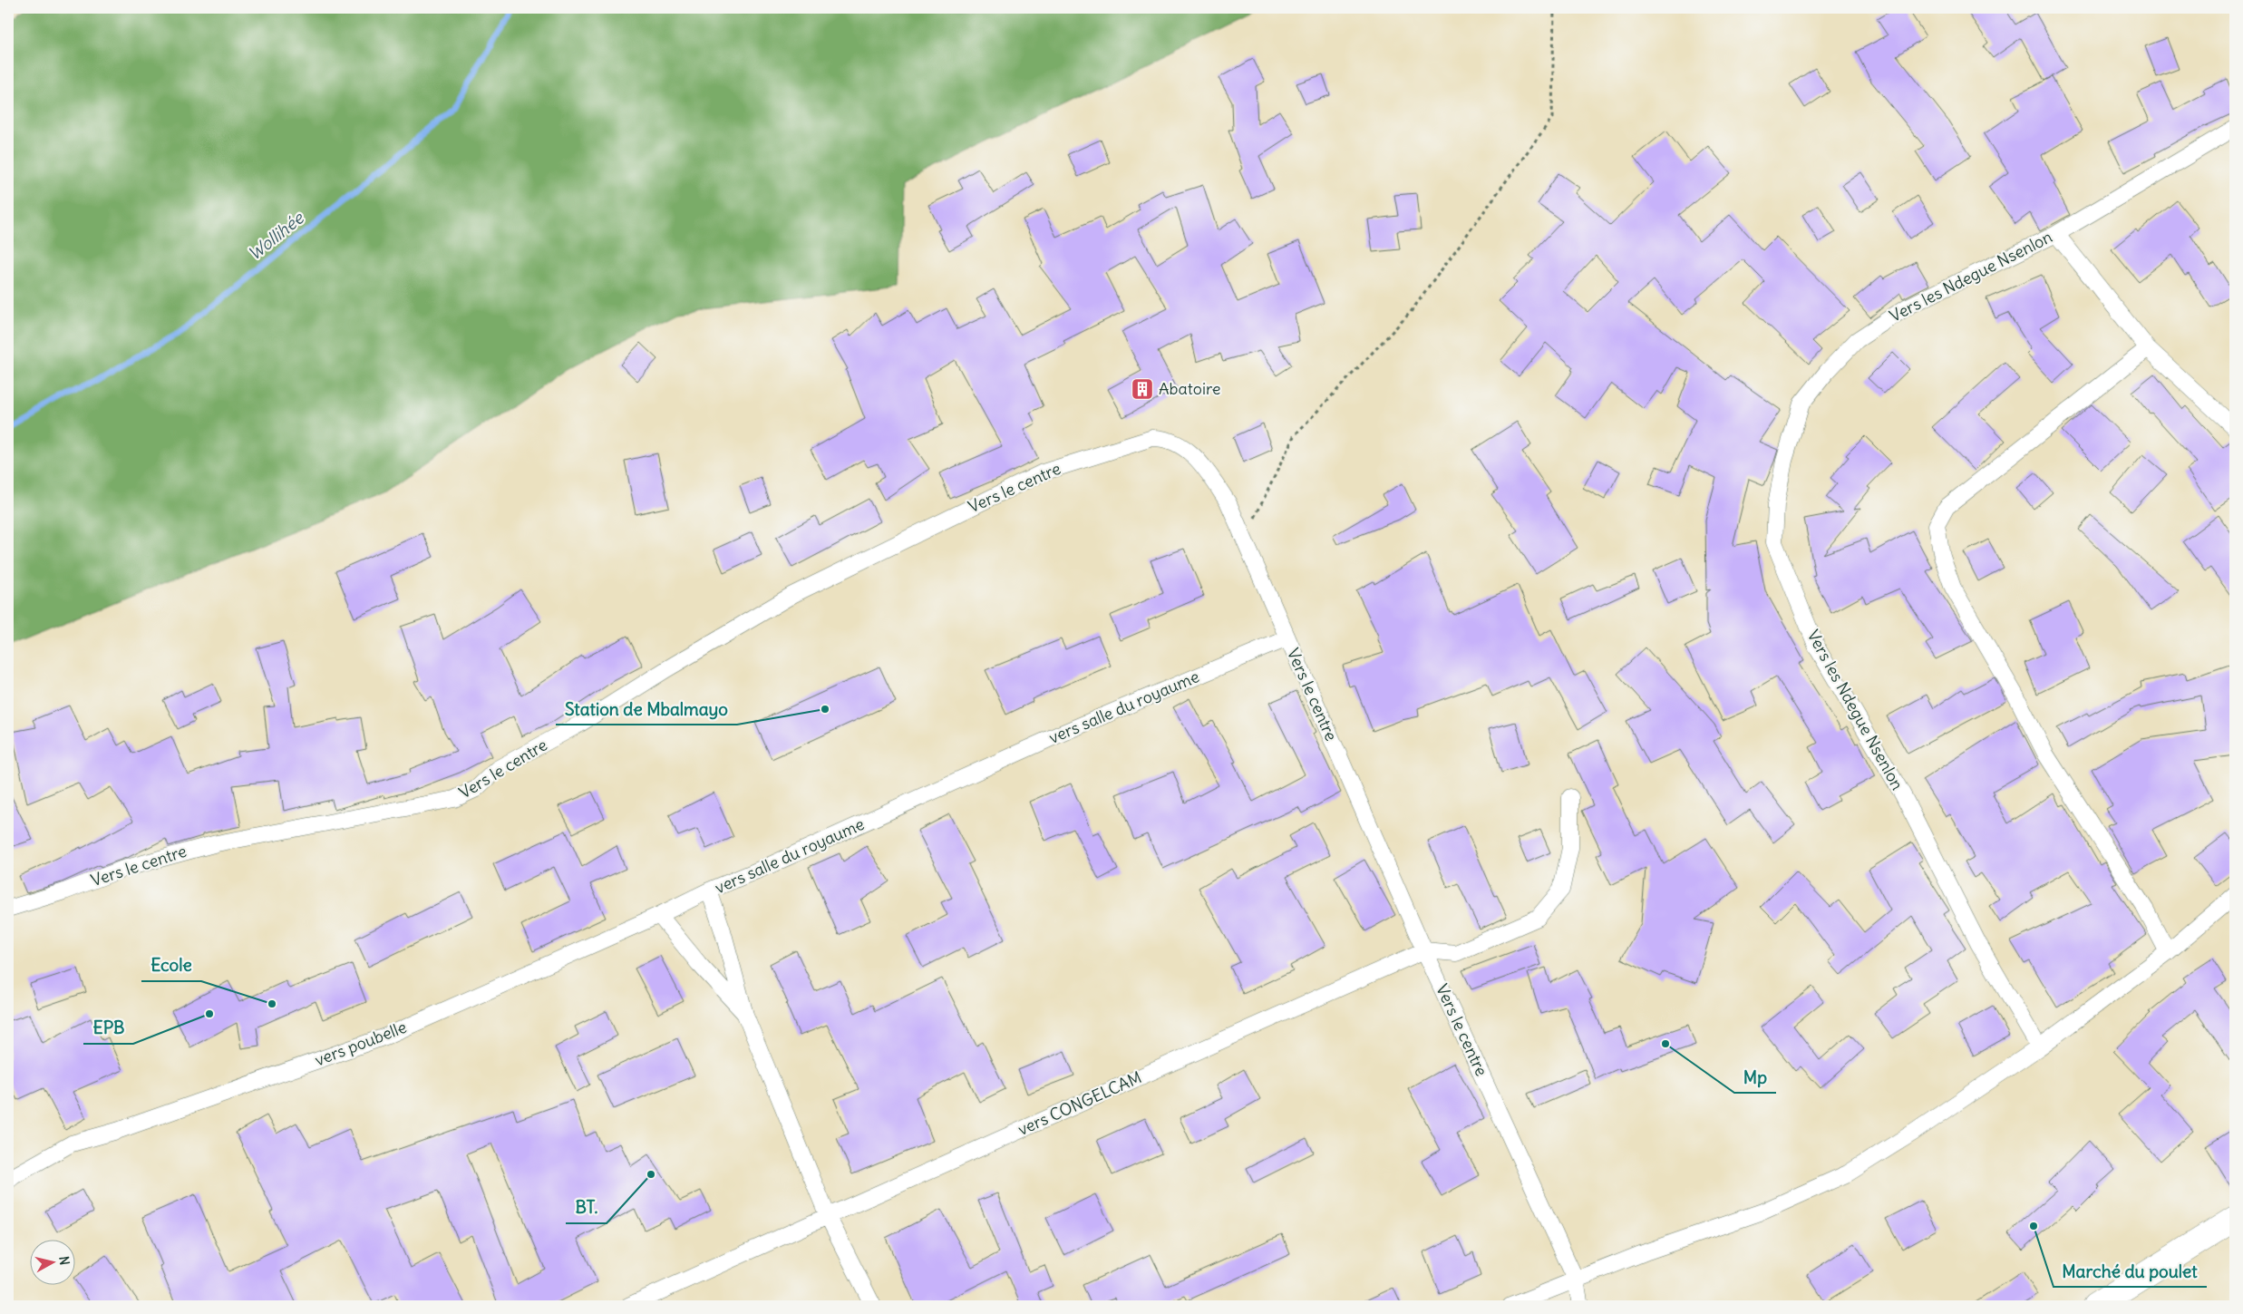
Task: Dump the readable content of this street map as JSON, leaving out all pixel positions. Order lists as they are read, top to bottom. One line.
{"streets":{"street":["Vers les Ndegue Nsenlon","Vers le centre","vers salle du royaume","vers poubelle","vers CONGELCAM"]},"crossings":[["Vers le centre","vers salle du royaume"],["Vers le centre","vers CONGELCAM"],["vers salle du royaume","vers poubelle"],["vers salle du royaume","vers CONGELCAM"]],"water":["Wollihée"],"places":{"building":["Abatoire"],"other":["Station de Mbalmayo","Ecole","EPB","Mp","BT.","Marché du poulet"]},"north":"right"}
